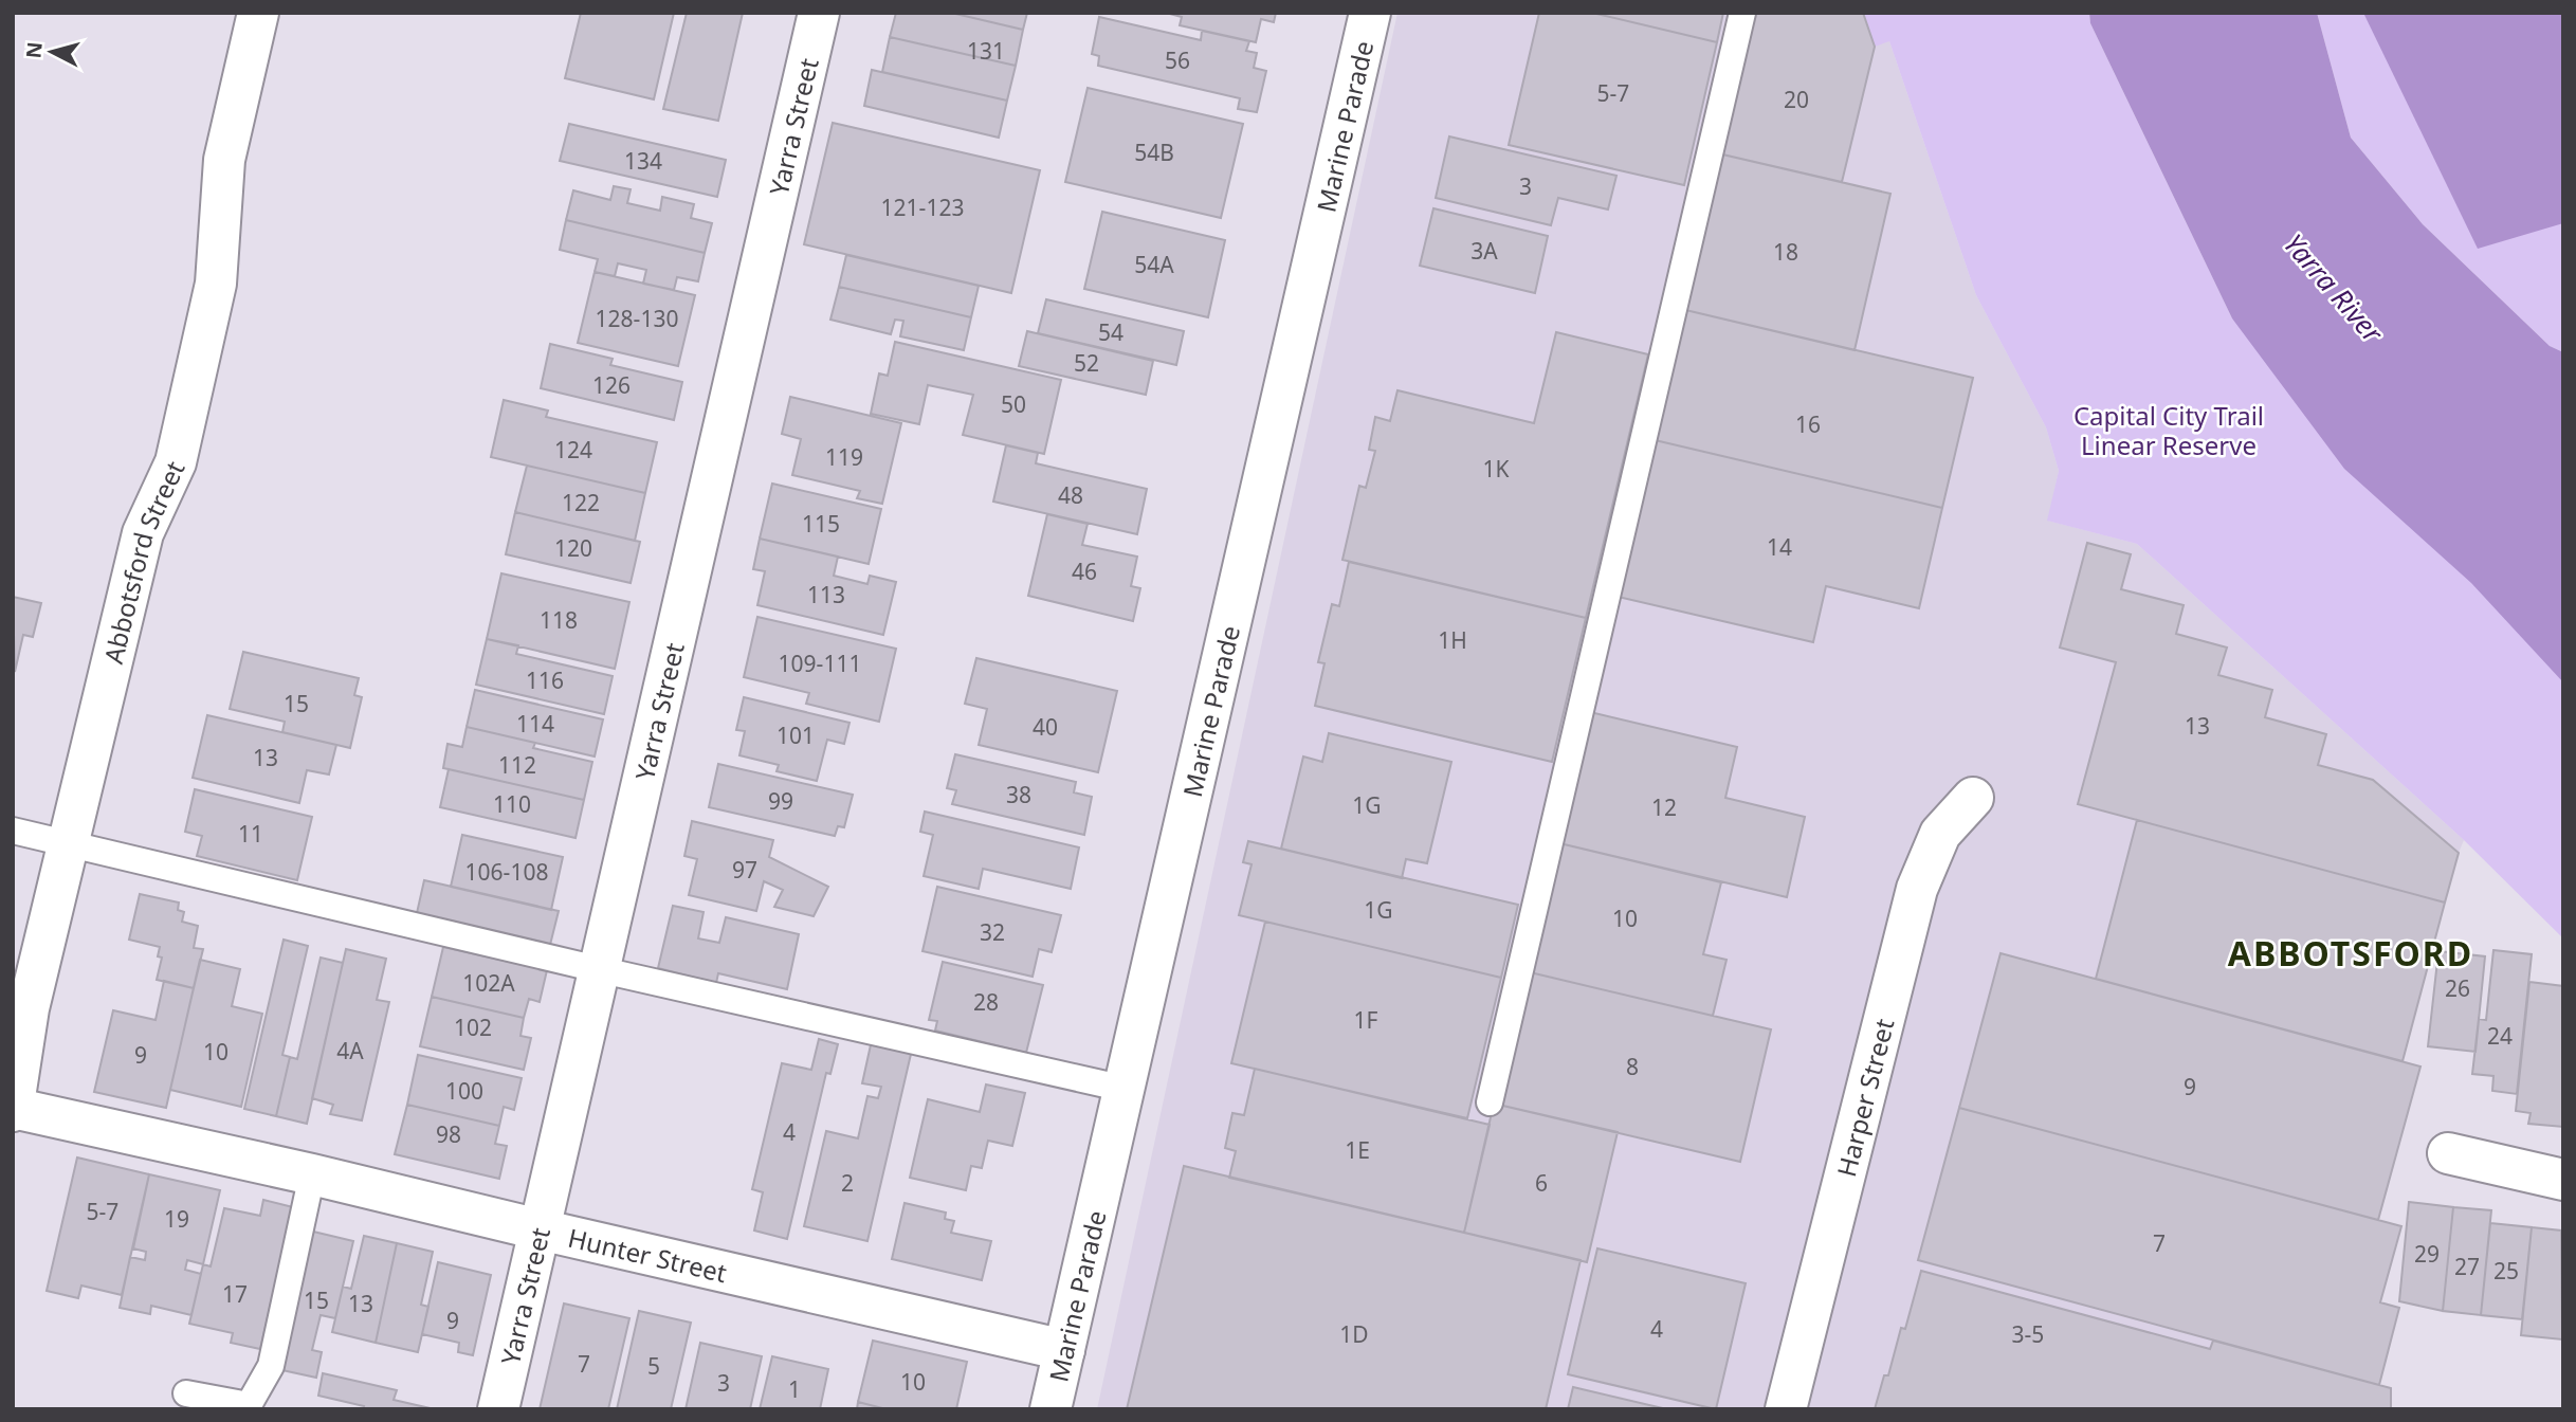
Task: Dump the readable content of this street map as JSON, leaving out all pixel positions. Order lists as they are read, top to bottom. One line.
{"streets":{"street":["Yarra Street","Marine Parade","Abbotsford Street","Harper Street","Hunter Street"]},"crossings":[["Yarra Street","Hunter Street"],["Marine Parade","Hunter Street"],["Abbotsford Street","Hunter Street"]],"districts":["ABBOTSFORD"],"water":["Yarra River"],"parks":["Capital City Trail Linear Reserve"],"house_numbers":["131","56","5-7","20","54B","134","3","121-123","3A","18","54A","128-130","54","52","126","50","16","124","119","1K","48","122","115","14","120","46","113","118","1H","109-111","116","15","114","13","40","101","13","112","38","99","110","1G","12","11","97","106-108","1G","10","32","102A","26","28","1F","102","24","4A","10","9","8","9","100","4","98","1E","2","6","5-7","19","7","29","27","25","17","15","13","9","4","1D","3-5","7","5","10","3","1"],"north":"left"}
